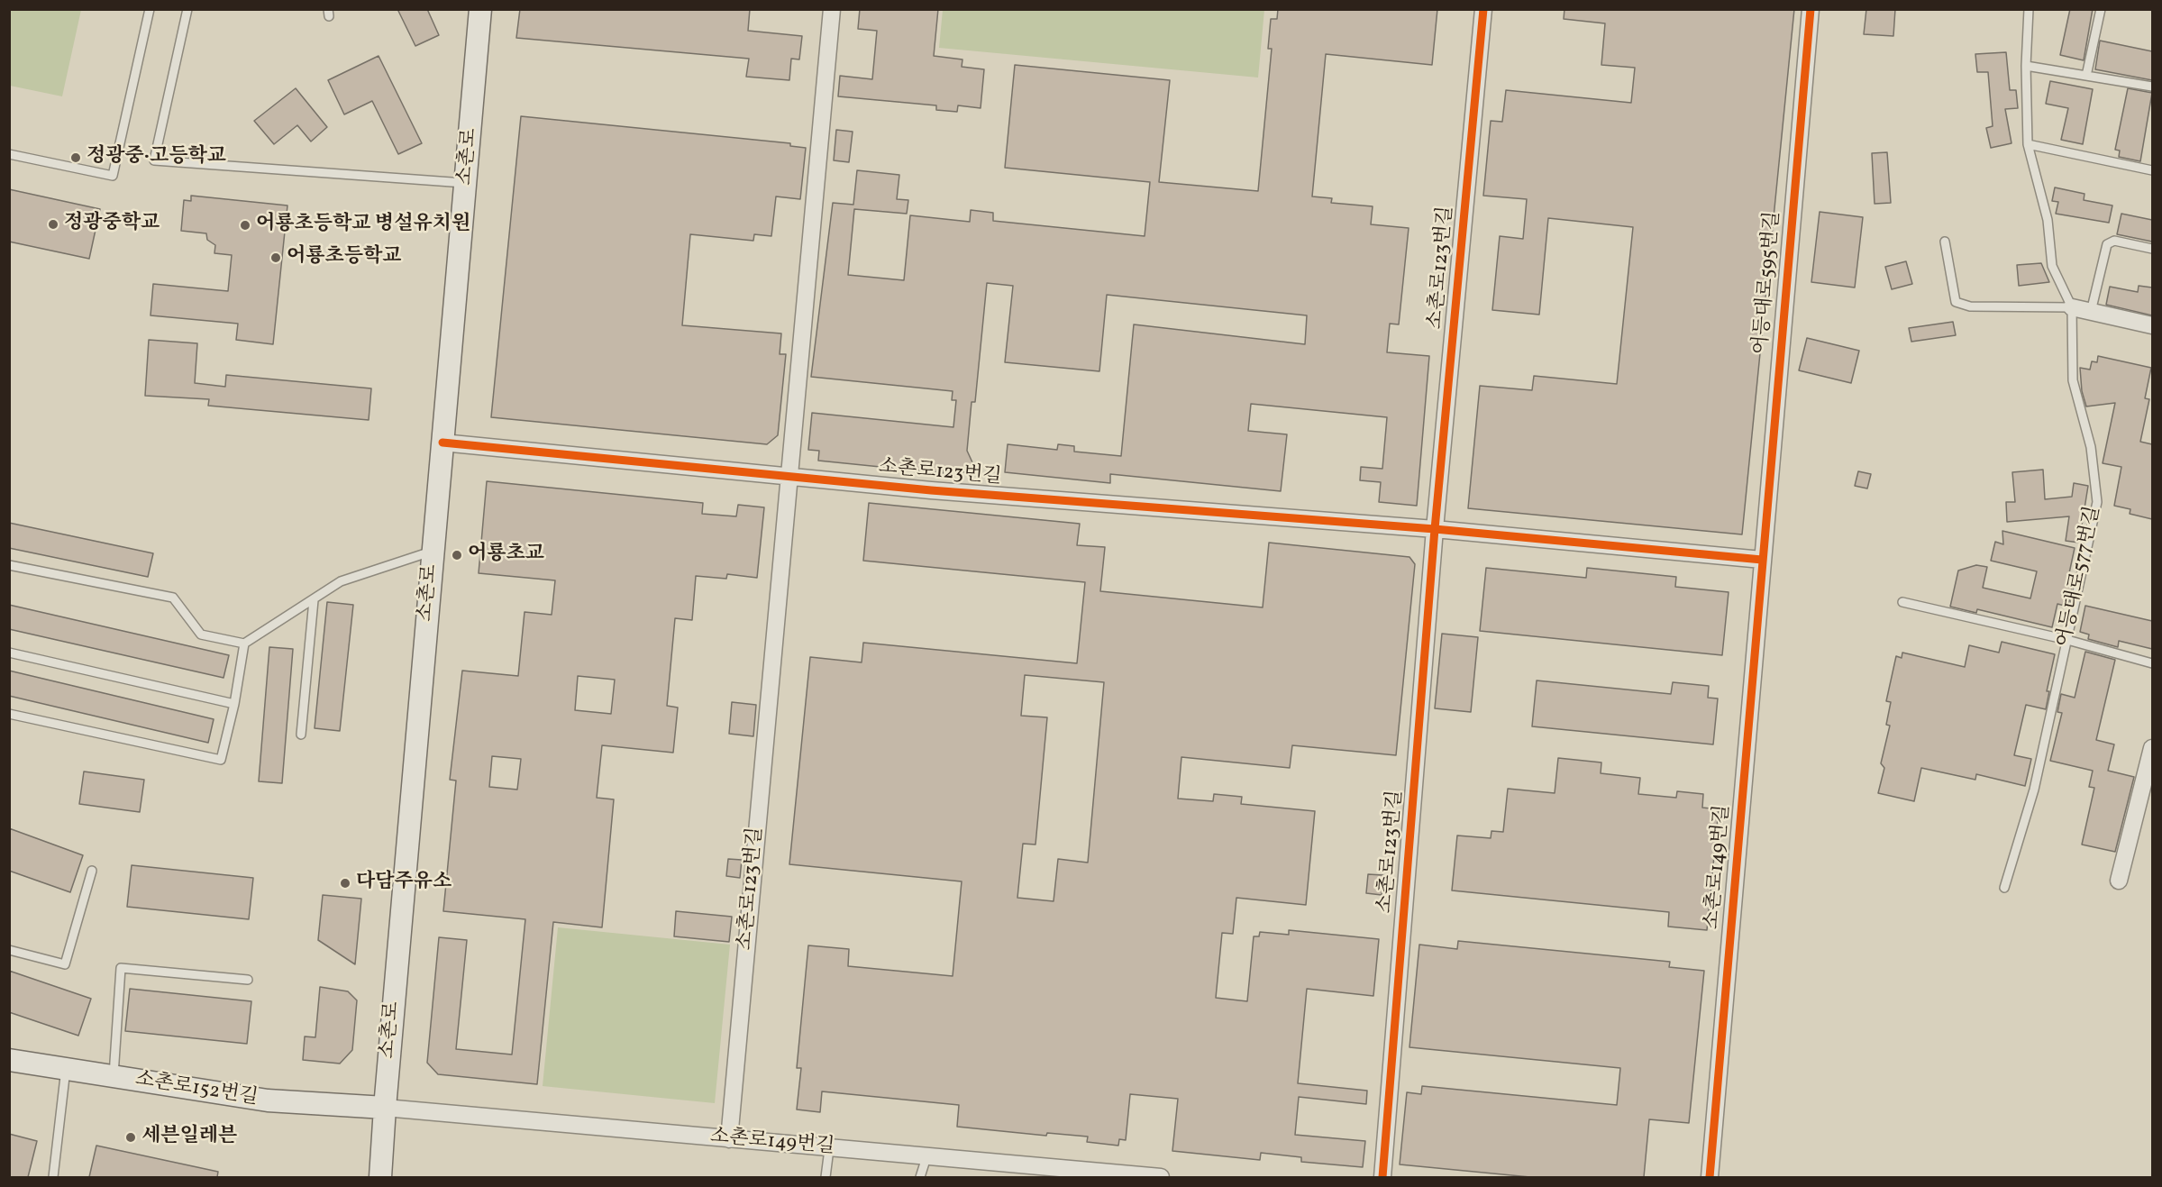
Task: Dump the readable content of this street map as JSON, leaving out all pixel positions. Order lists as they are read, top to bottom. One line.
{"streets":{"street":["소촌로","소촌로123번길","어등대로595번길","소촌로149번길","소촌로152번길"],"lane":["어등대로577번길"]},"crossings":[["소촌로","소촌로123번길"],["소촌로","소촌로149번길"],["소촌로","소촌로152번길"],["소촌로123번길","어등대로595번길"],["소촌로123번길","소촌로149번길"],["어등대로595번길","소촌로149번길"],["소촌로149번길","소촌로152번길"]],"places":["정광중·고등학교","정광중학교","어룡초등학교 병설유치원","어룡초등학교","어룡초교","다담주유소","세븐일레븐"]}
